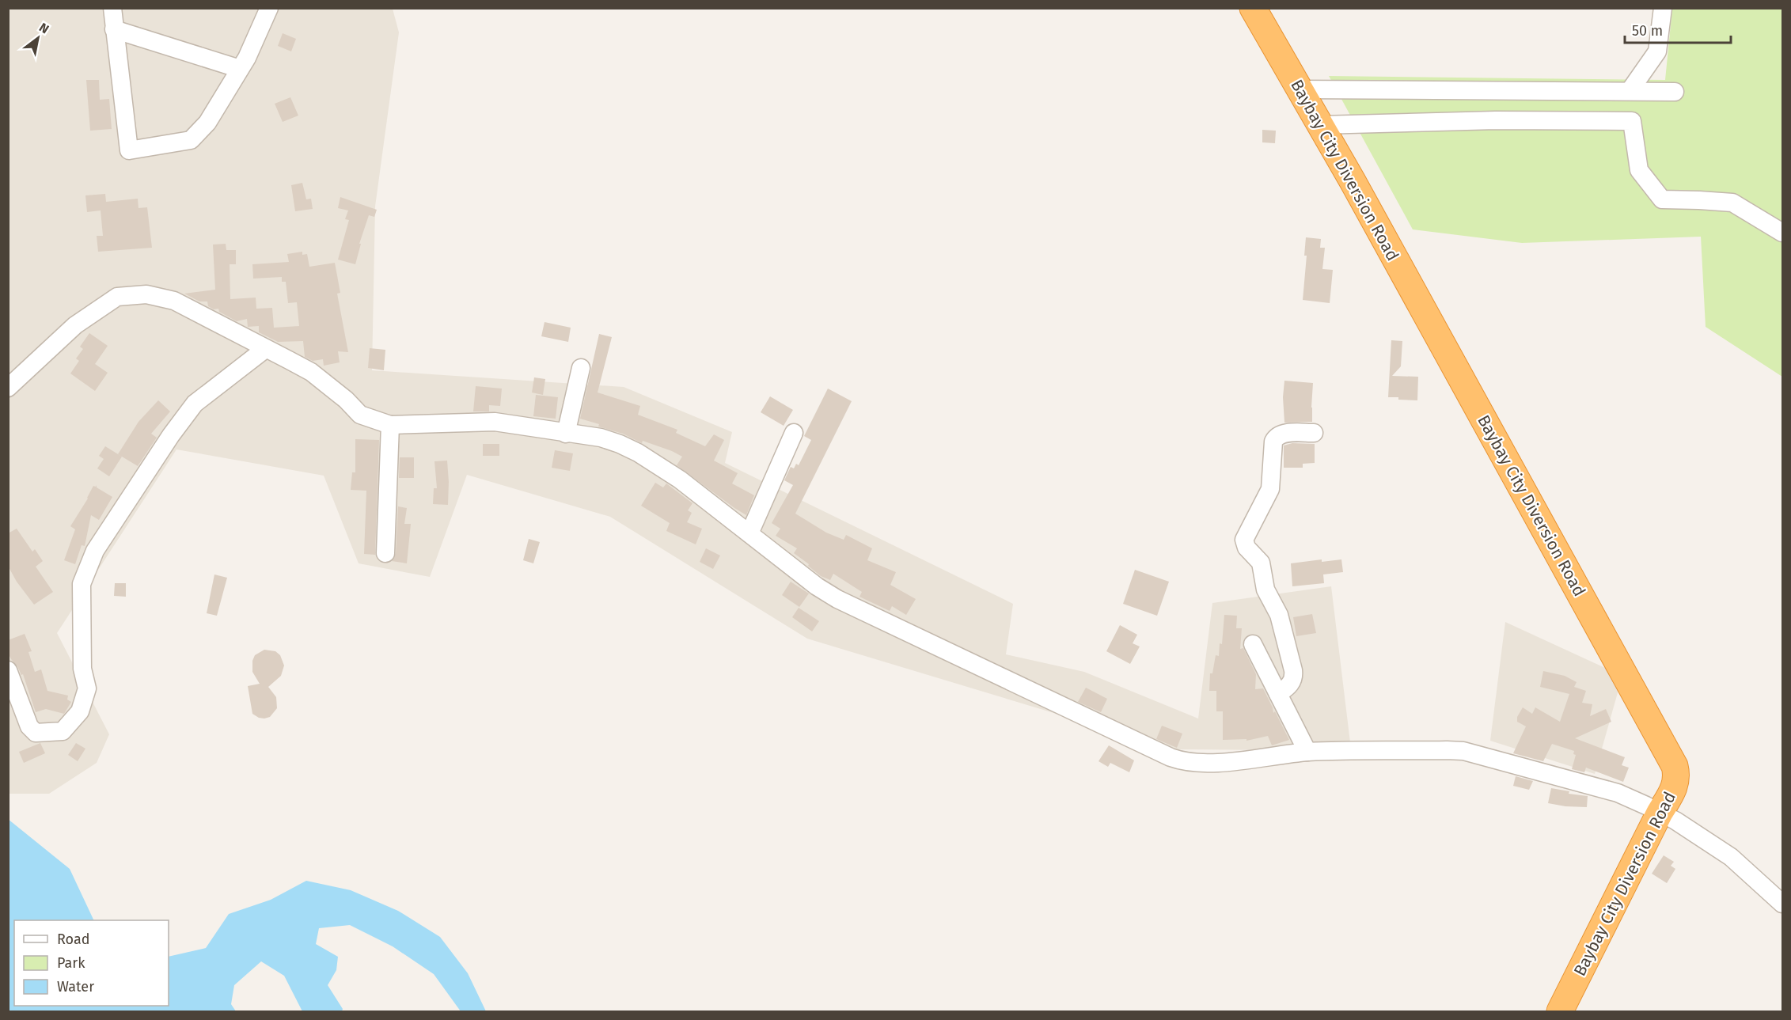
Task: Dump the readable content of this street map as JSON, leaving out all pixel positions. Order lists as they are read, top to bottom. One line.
{"streets":{"highway":["Baybay City Diversion Road"]},"legend":["Road","Park","Water"],"scale_bar":"50 m","north":"top right"}
